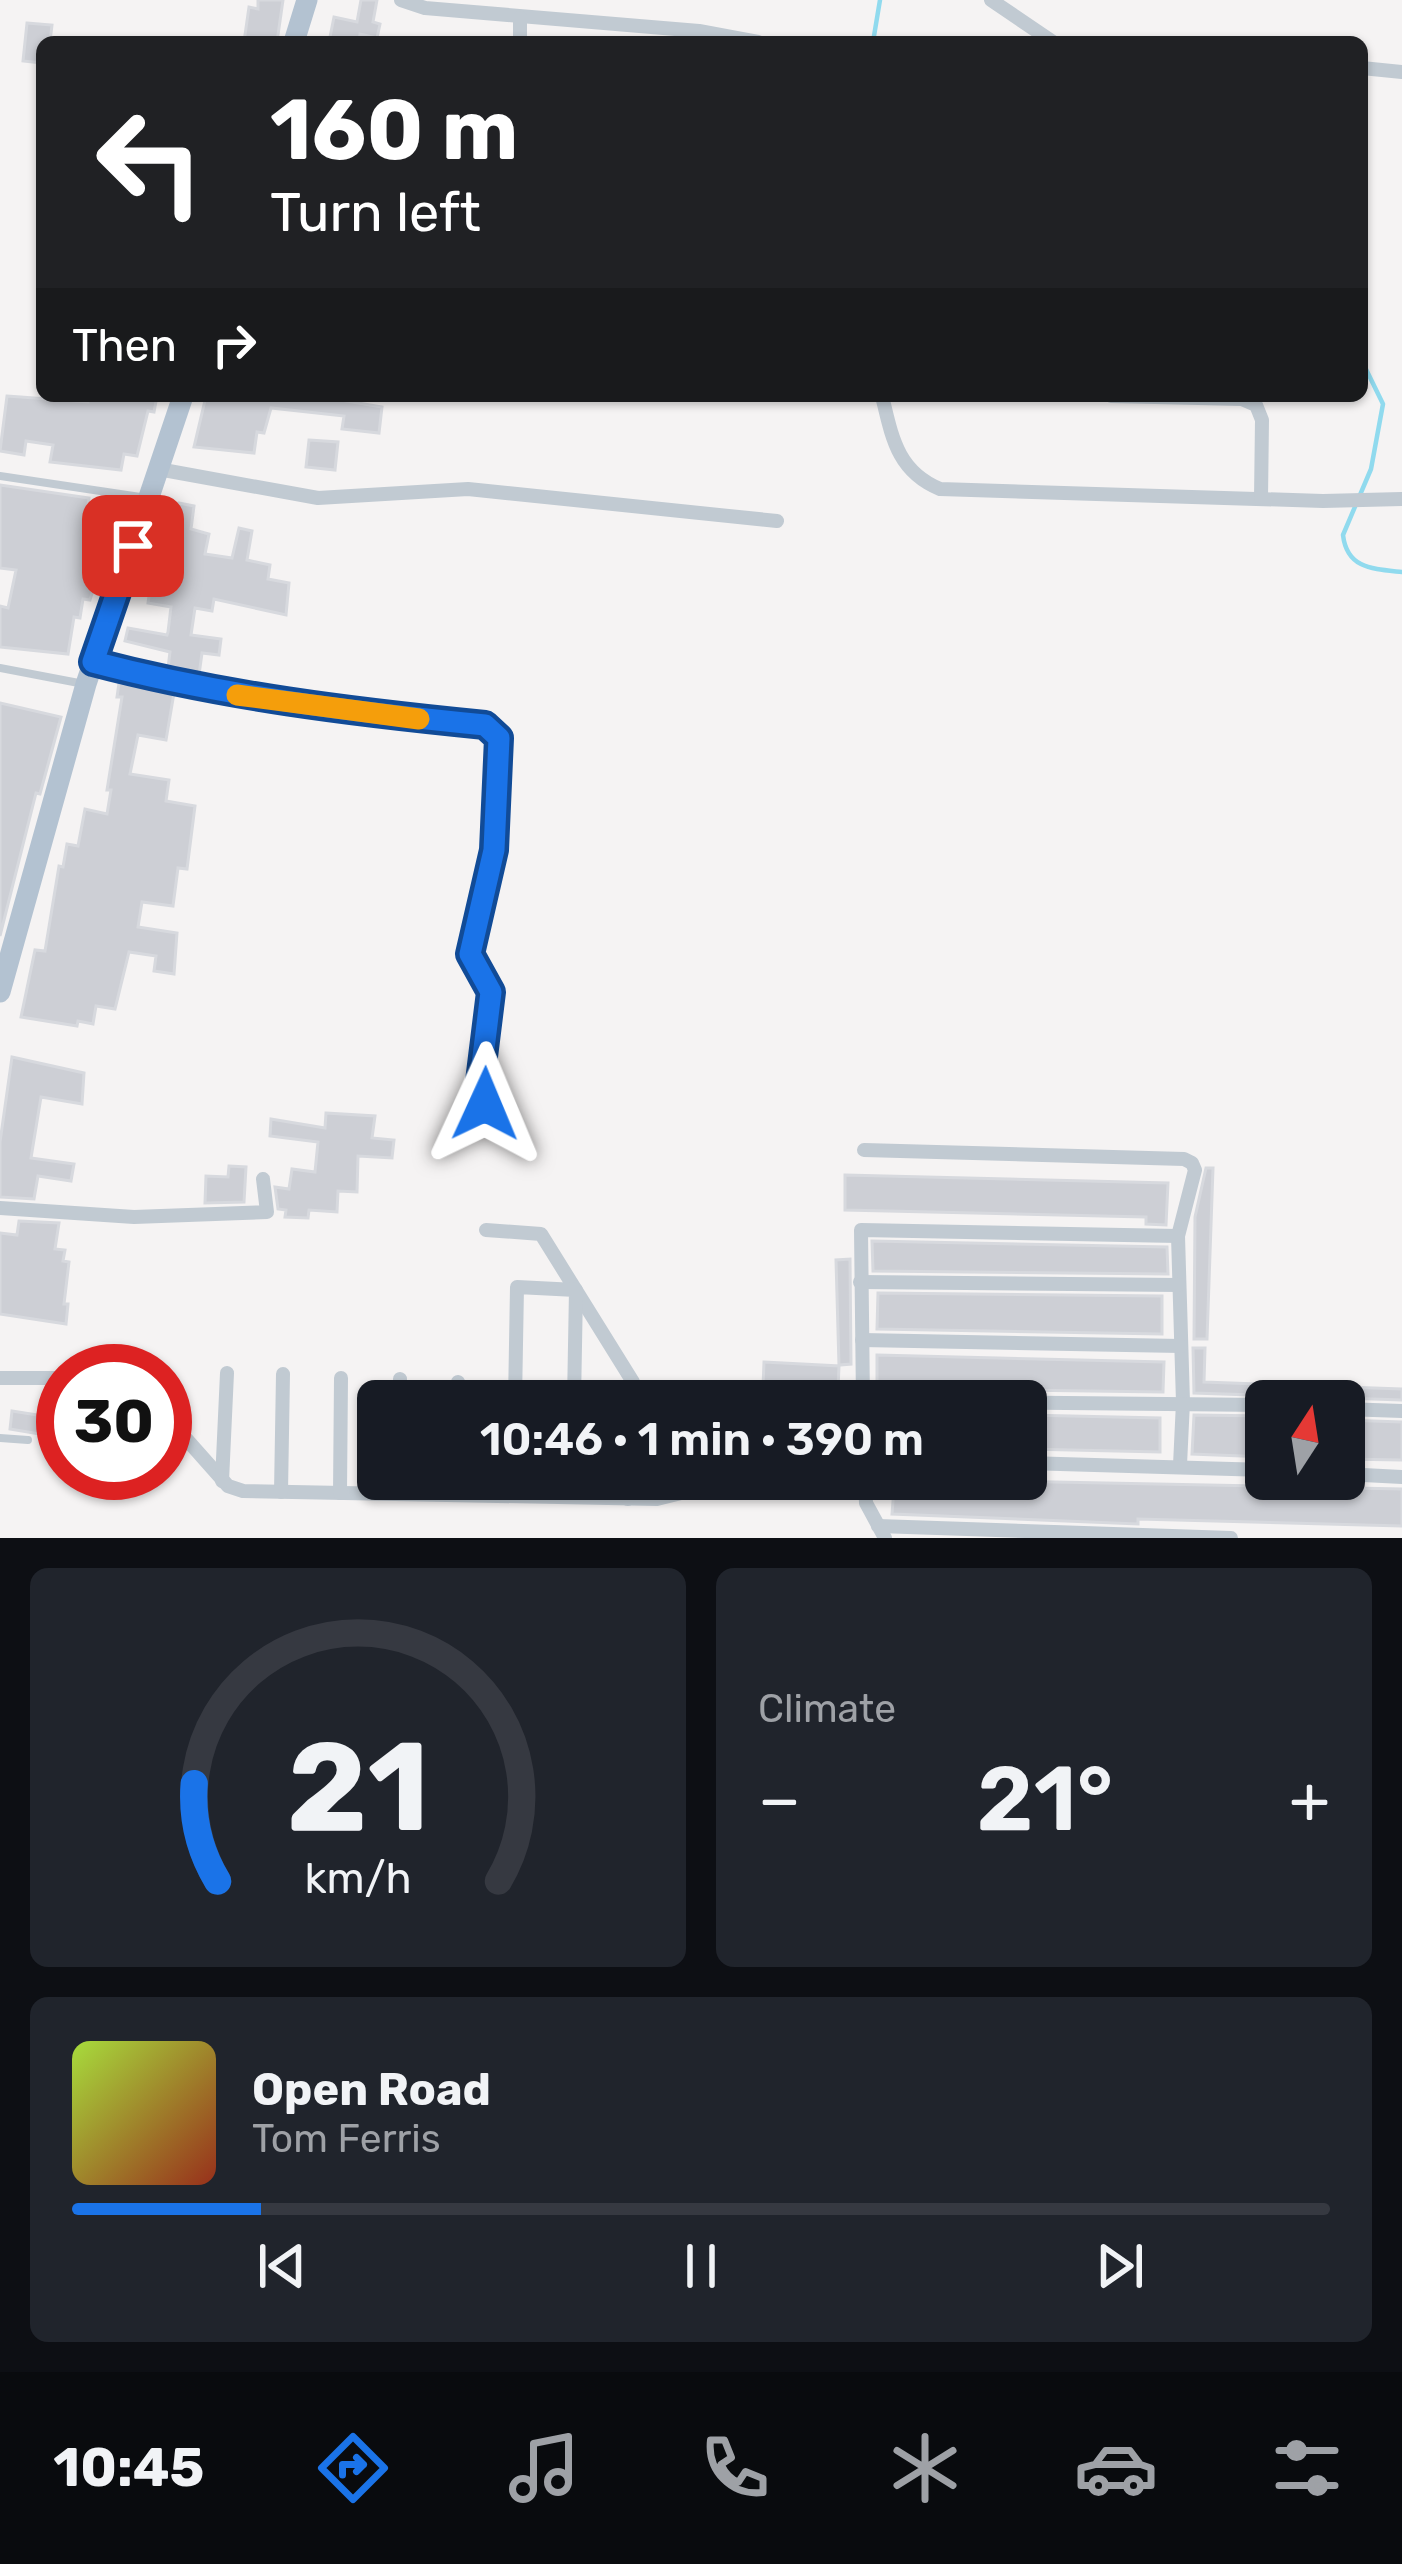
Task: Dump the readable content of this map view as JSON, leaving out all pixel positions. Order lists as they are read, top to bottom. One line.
{"north":"top","page":{"turn":["160 m","Turn left"],"then":"Then","limit":"30","trip":"10:46 · 1 min · 390 m","tile":"Climate","heat":["−","21°","+"],"song":["Open Road","Tom Ferris"],"tabs":"10:45","gauge":["21","km/h"]}}
